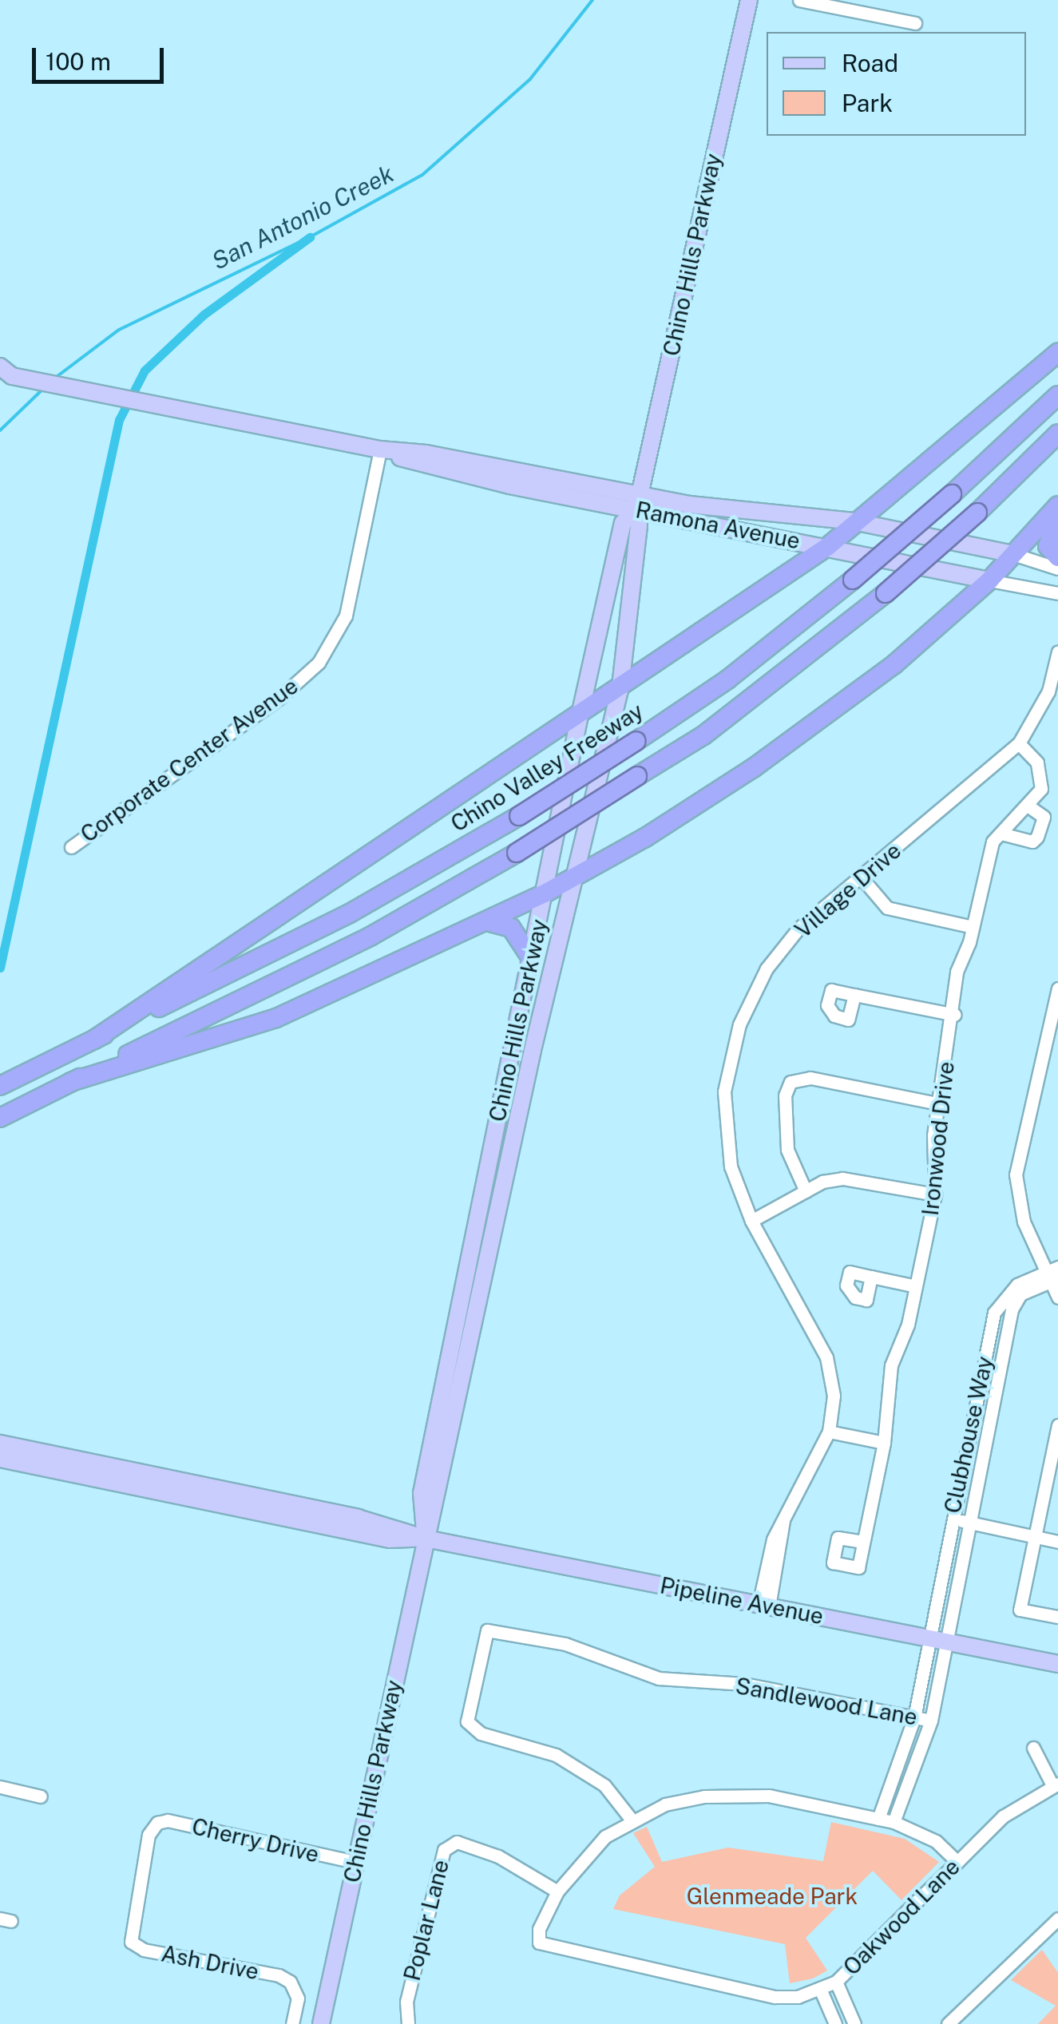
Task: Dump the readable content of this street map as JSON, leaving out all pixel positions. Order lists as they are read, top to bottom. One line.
{"streets":{"highway":["Chino Valley Freeway"],"main road":["Chino Hills Parkway","Ramona Avenue","Pipeline Avenue"],"street":["Corporate Center Avenue","Village Drive","Ironwood Drive","Clubhouse Way","Sandlewood Lane","Cherry Drive","Oakwood Lane","Poplar Lane","Ash Drive"]},"crossings":[["Chino Hills Parkway","Ramona Avenue"],["Chino Hills Parkway","Pipeline Avenue"],["Chino Hills Parkway","Cherry Drive"],["Ramona Avenue","Corporate Center Avenue"],["Village Drive","Ironwood Drive"],["Village Drive","Pipeline Avenue"],["Clubhouse Way","Pipeline Avenue"],["Cherry Drive","Ash Drive"],["Oakwood Lane","Poplar Lane"]],"water":["San Antonio Creek"],"parks":["Glenmeade Park"],"legend":["Road","Park"],"scale_bar":"100 m"}
